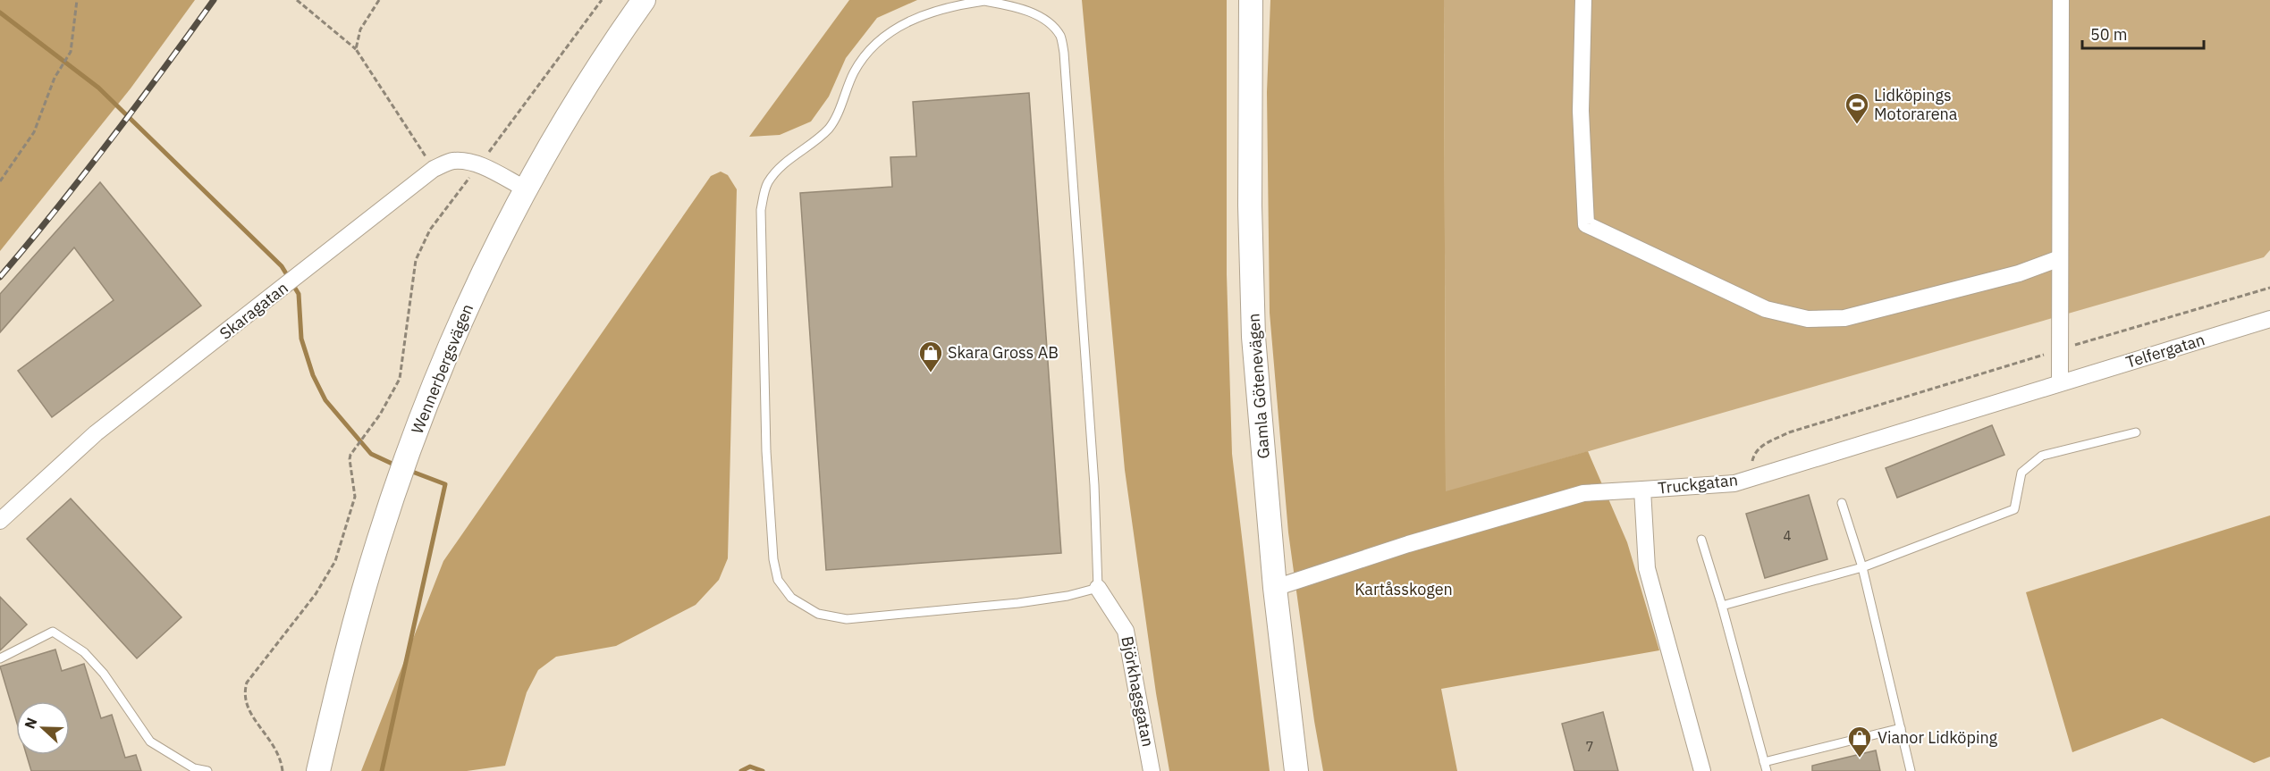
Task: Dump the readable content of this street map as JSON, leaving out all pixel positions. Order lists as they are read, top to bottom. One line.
{"streets":{"street":["Skaragatan","Telfergatan","Wennerbergsvägen","Gamla Götenevägen","Truckgatan","Björkhagsgatan"]},"crossings":[["Skaragatan","Wennerbergsvägen"],["Telfergatan","Truckgatan"]],"parks":["Kartåsskogen"],"places":{"sports":["Lidköpings Motorarena"],"shop":["Skara Gross AB","Vianor Lidköping"]},"house_numbers":["4","7"],"scale_bar":"50 m","north":"left"}
